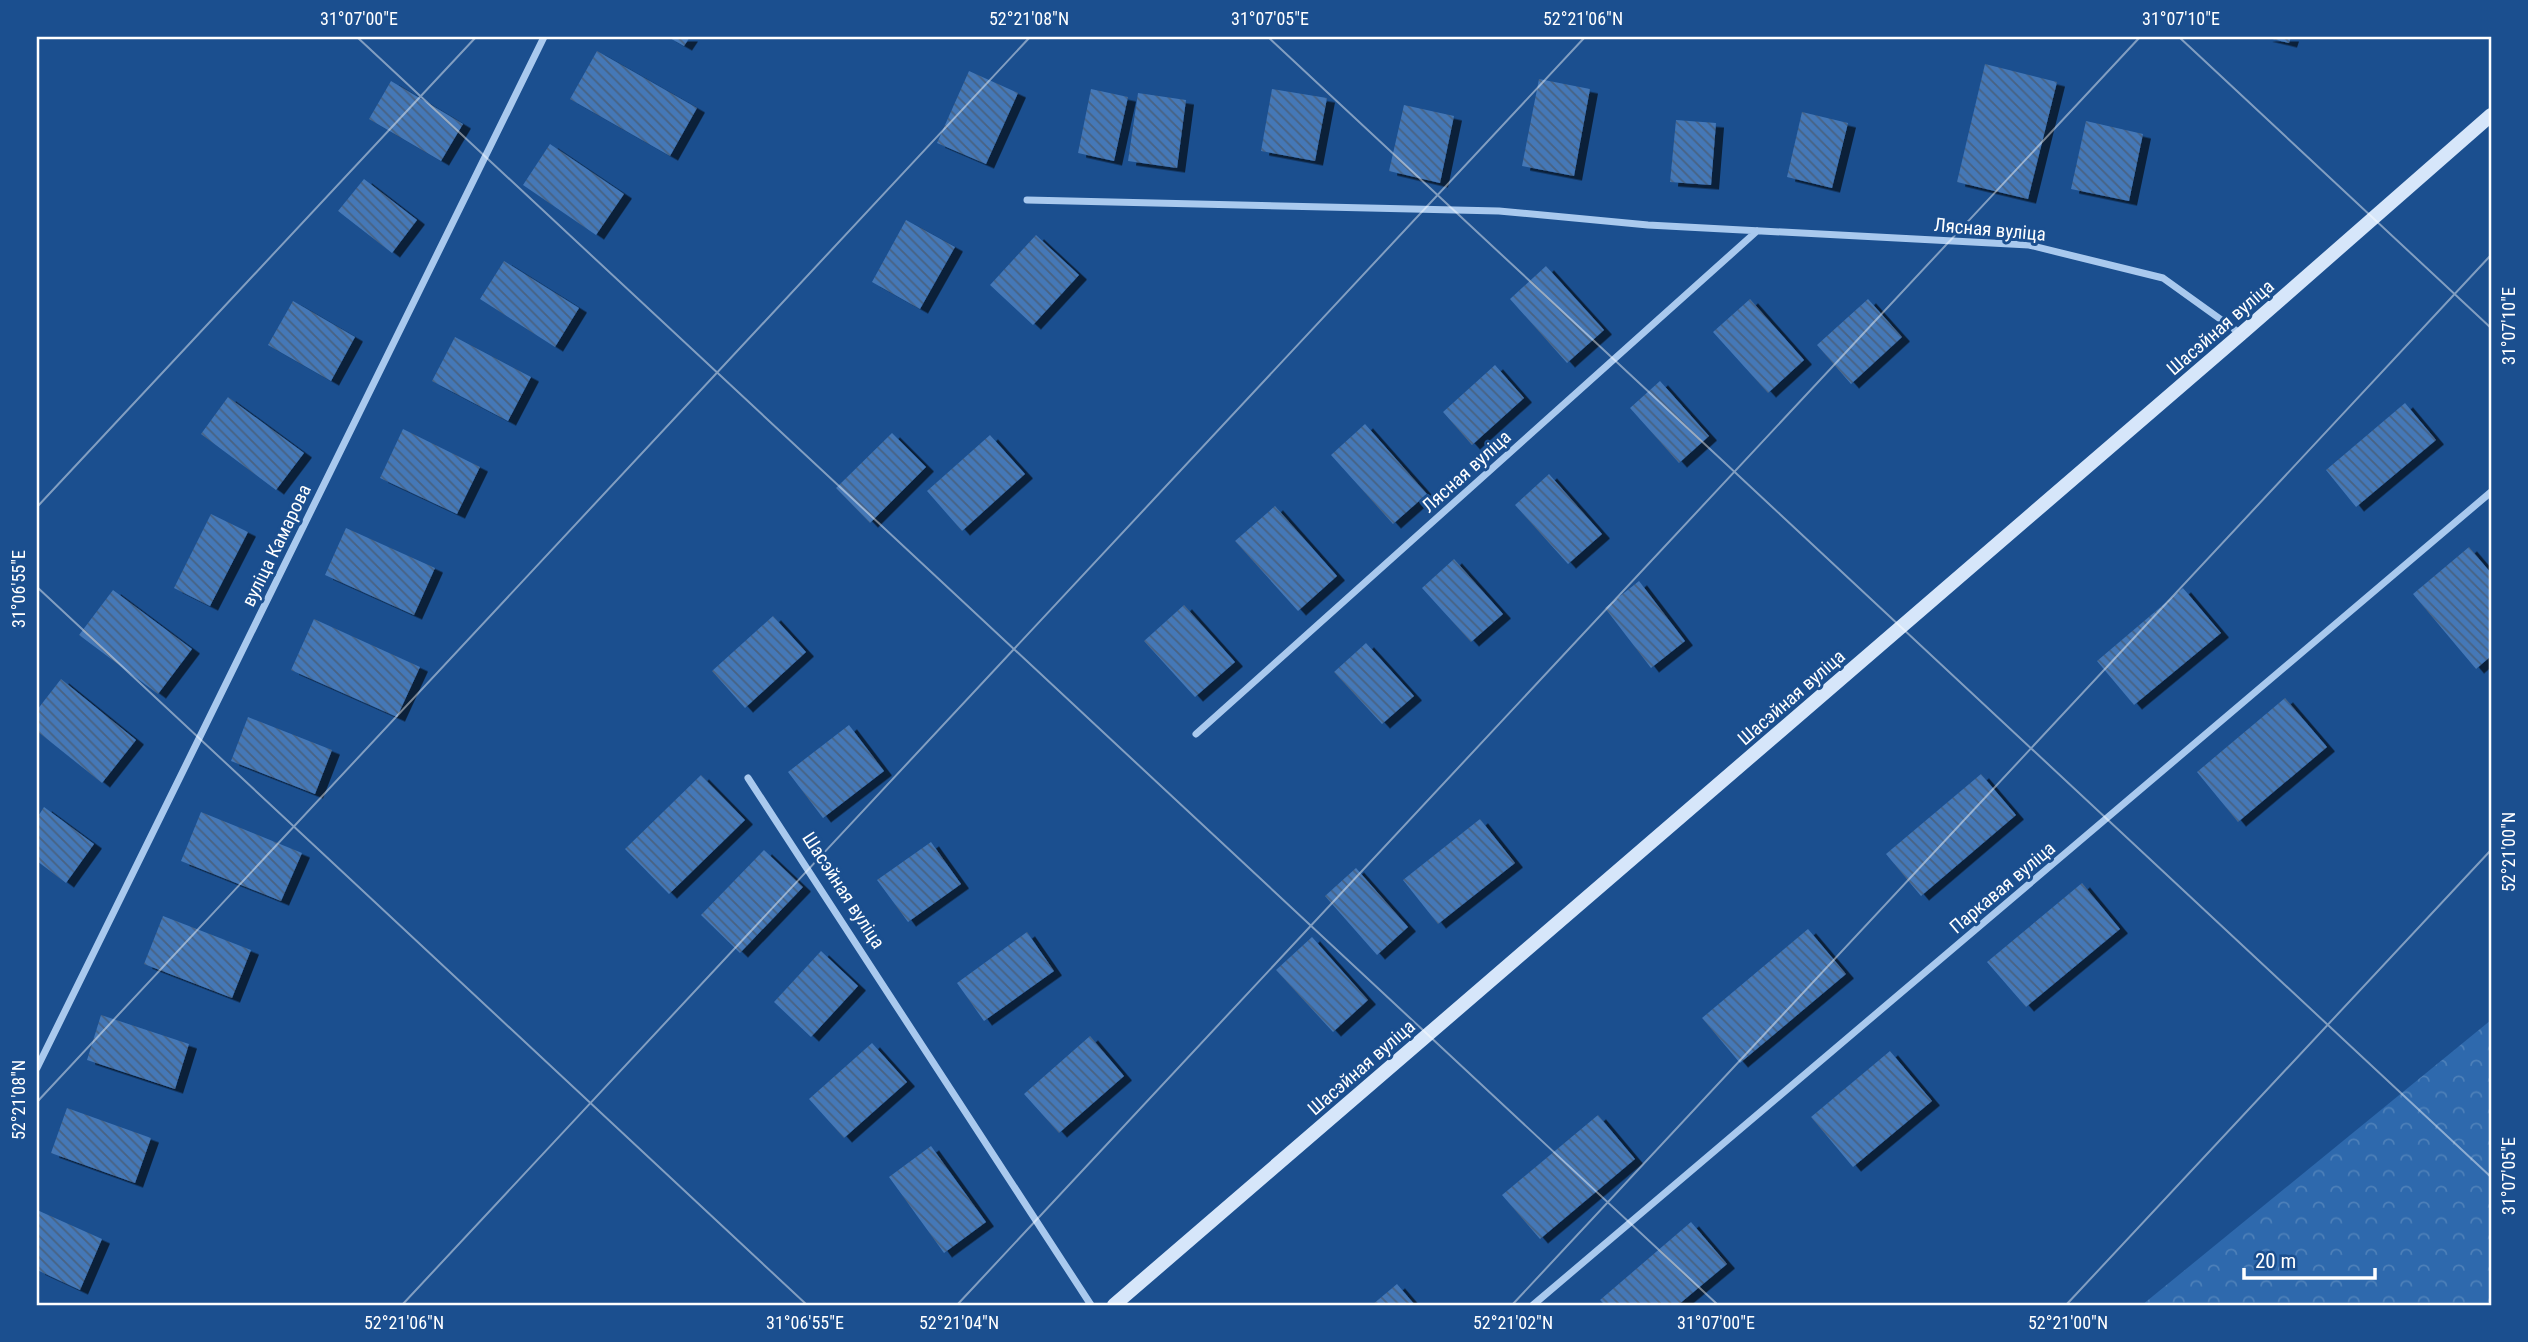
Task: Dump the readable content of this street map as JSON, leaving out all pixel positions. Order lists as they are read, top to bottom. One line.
{"streets":{"street":["Лясная вуліца","Шасэйная вуліца","вуліца Камарова","Паркавая вуліца"]},"crossings":[["Лясная вуліца","Шасэйная вуліца"]],"scale_bar":"20 m","coordinates":["31°07'00\"E","52°21'08\"N","31°07'05\"E","52°21'06\"N","31°07'10\"E","31°06'55\"E","52°21'00\"N","52°21'04\"N","52°21'02\"N"]}
